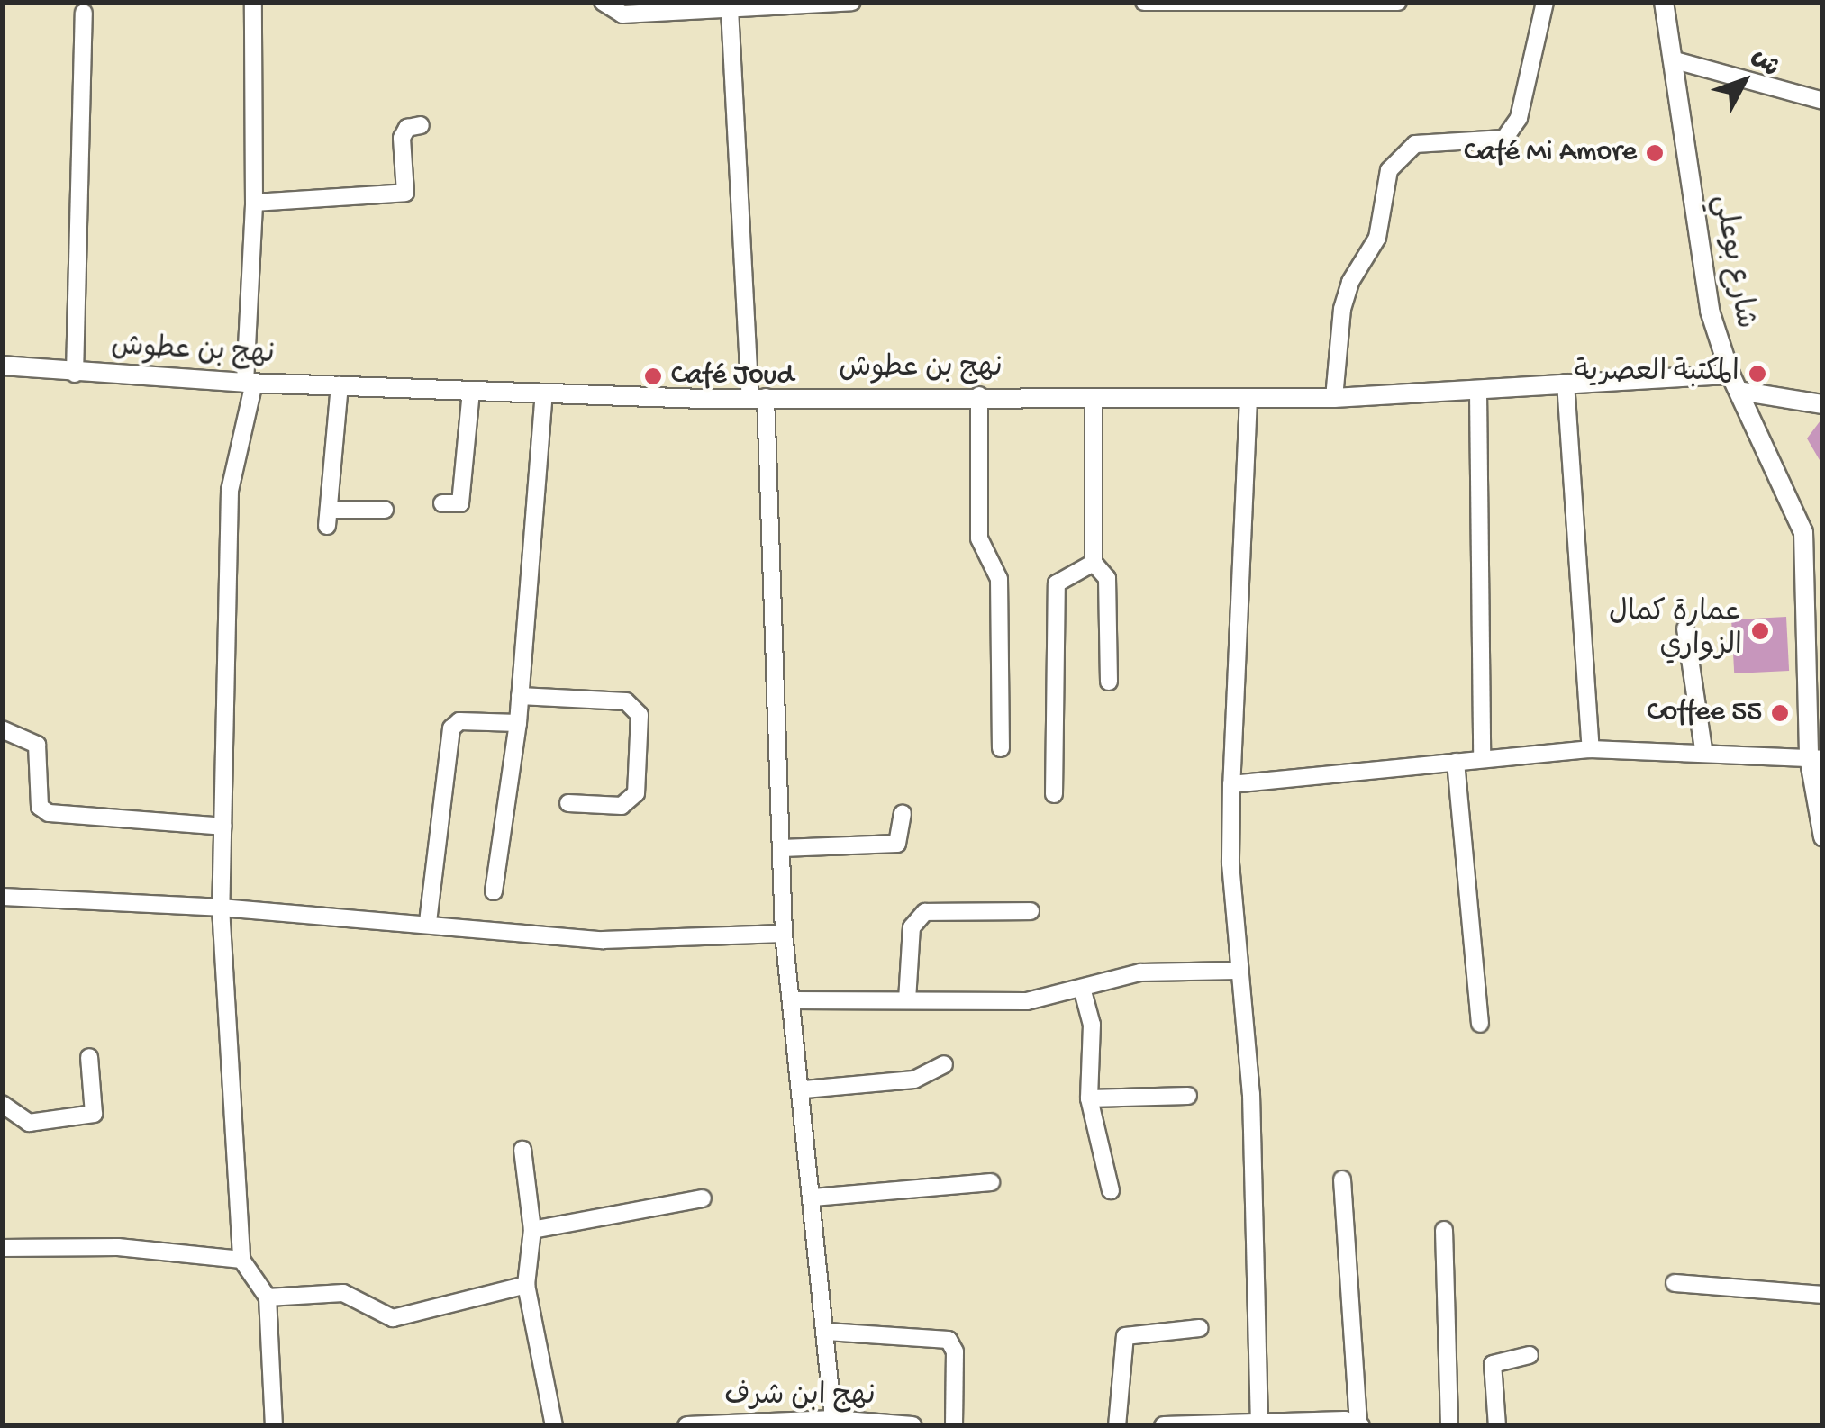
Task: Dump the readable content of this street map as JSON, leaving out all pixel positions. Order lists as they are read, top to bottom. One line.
{"streets":{"street":["شارع بوعلي","نهج بن عطوش","نهج ابن شرف"]},"crossings":[["شارع بوعلي","نهج بن عطوش"]],"places":["Café Mi Amore","المكتبة العصرية","Café Joud","عمارة كمال الزواري","Coffee 55"],"north":"top right"}
